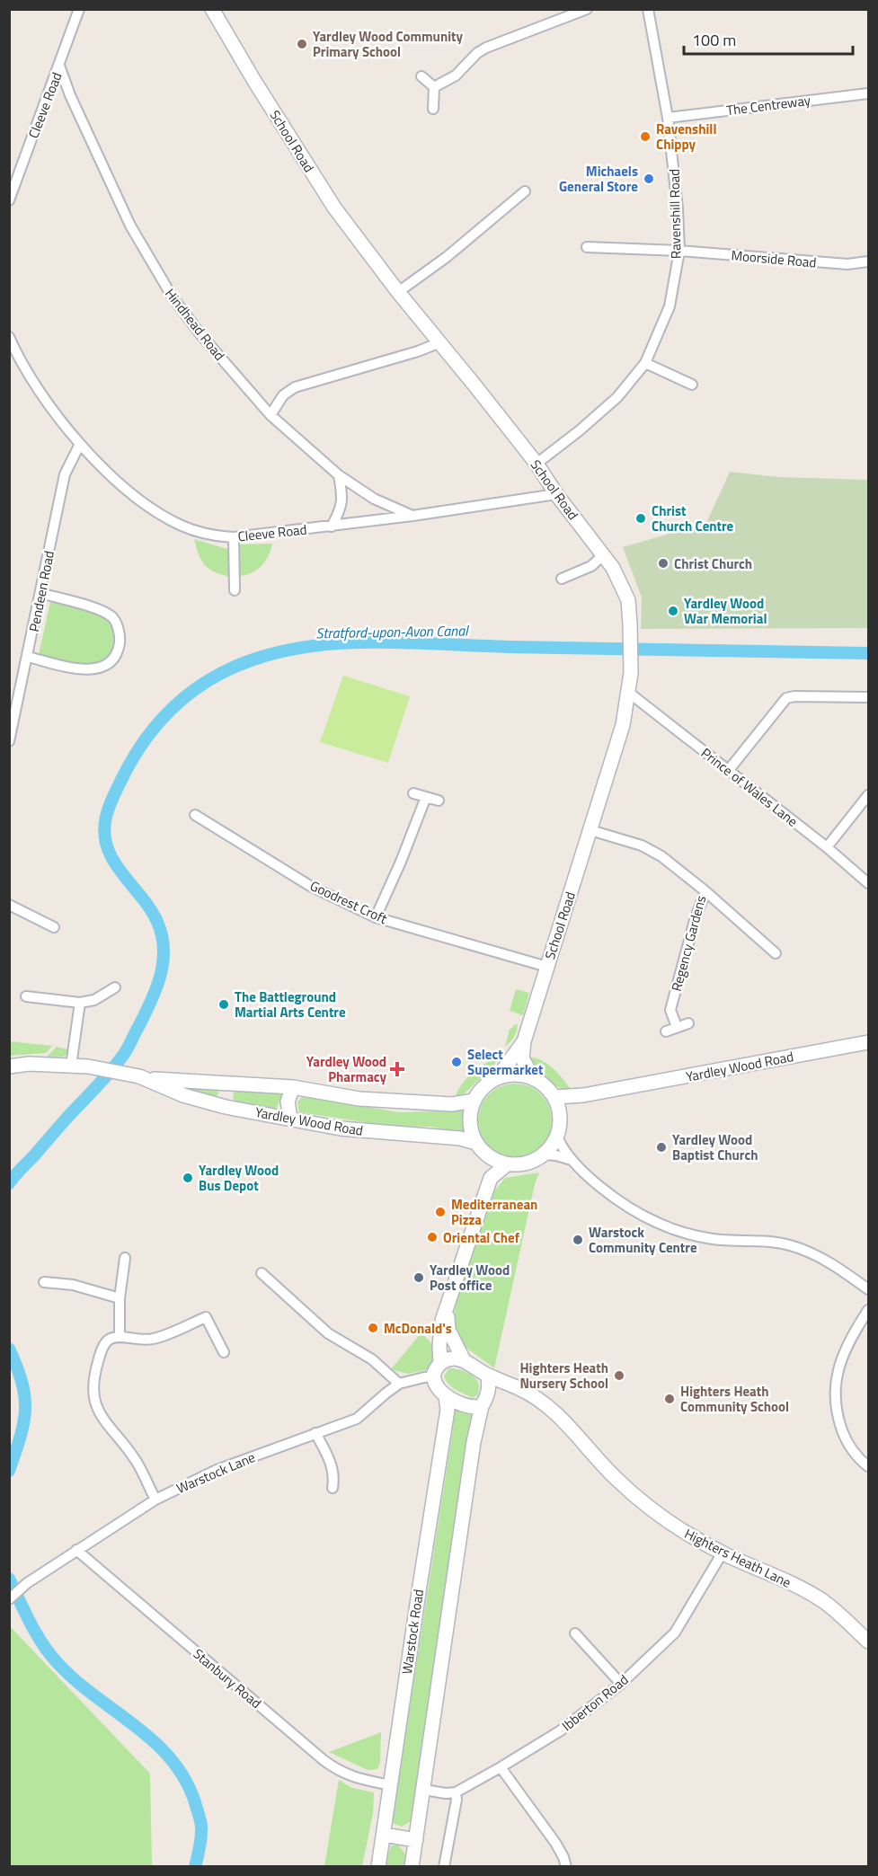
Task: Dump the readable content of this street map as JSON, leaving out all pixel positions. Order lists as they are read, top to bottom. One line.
{"streets":{"street":["Cleeve Road","The Centreway","School Road","Ravenshill Road","Moorside Road","Hindhead Road","Pendeen Road","Prince of Wales Lane","Goodrest Croft","Regency Gardens","Yardley Wood Road","Warstock Lane","Highters Heath Lane","Warstock Road","Stanbury Road","Ibberton Road"]},"crossings":[["Cleeve Road","School Road"],["Cleeve Road","Hindhead Road"],["Cleeve Road","Pendeen Road"],["The Centreway","Ravenshill Road"],["School Road","Ravenshill Road"],["School Road","Prince of Wales Lane"],["School Road","Goodrest Croft"],["School Road","Regency Gardens"],["School Road","Yardley Wood Road"],["Ravenshill Road","Moorside Road"],["Warstock Lane","Highters Heath Lane"],["Warstock Lane","Warstock Road"],["Warstock Lane","Stanbury Road"],["Highters Heath Lane","Warstock Road"],["Highters Heath Lane","Ibberton Road"],["Warstock Road","Stanbury Road"]],"water":["Stratford-upon-Avon Canal"],"places":{"other":["Yardley Wood Community Primary School","Ravenshill Chippy","Michaels General Store","Christ Church Centre","Christ Church","Yardley Wood War Memorial","The Battleground Martial Arts Centre","Select Supermarket","Yardley Wood Baptist Church","Yardley Wood Bus Depot","Mediterranean Pizza","Oriental Chef","Warstock Community Centre","Yardley Wood Post office","McDonald's","Highters Heath Nursery School","Highters Heath Community School"],"health":["Yardley Wood Pharmacy"]},"scale_bar":"100 m"}
